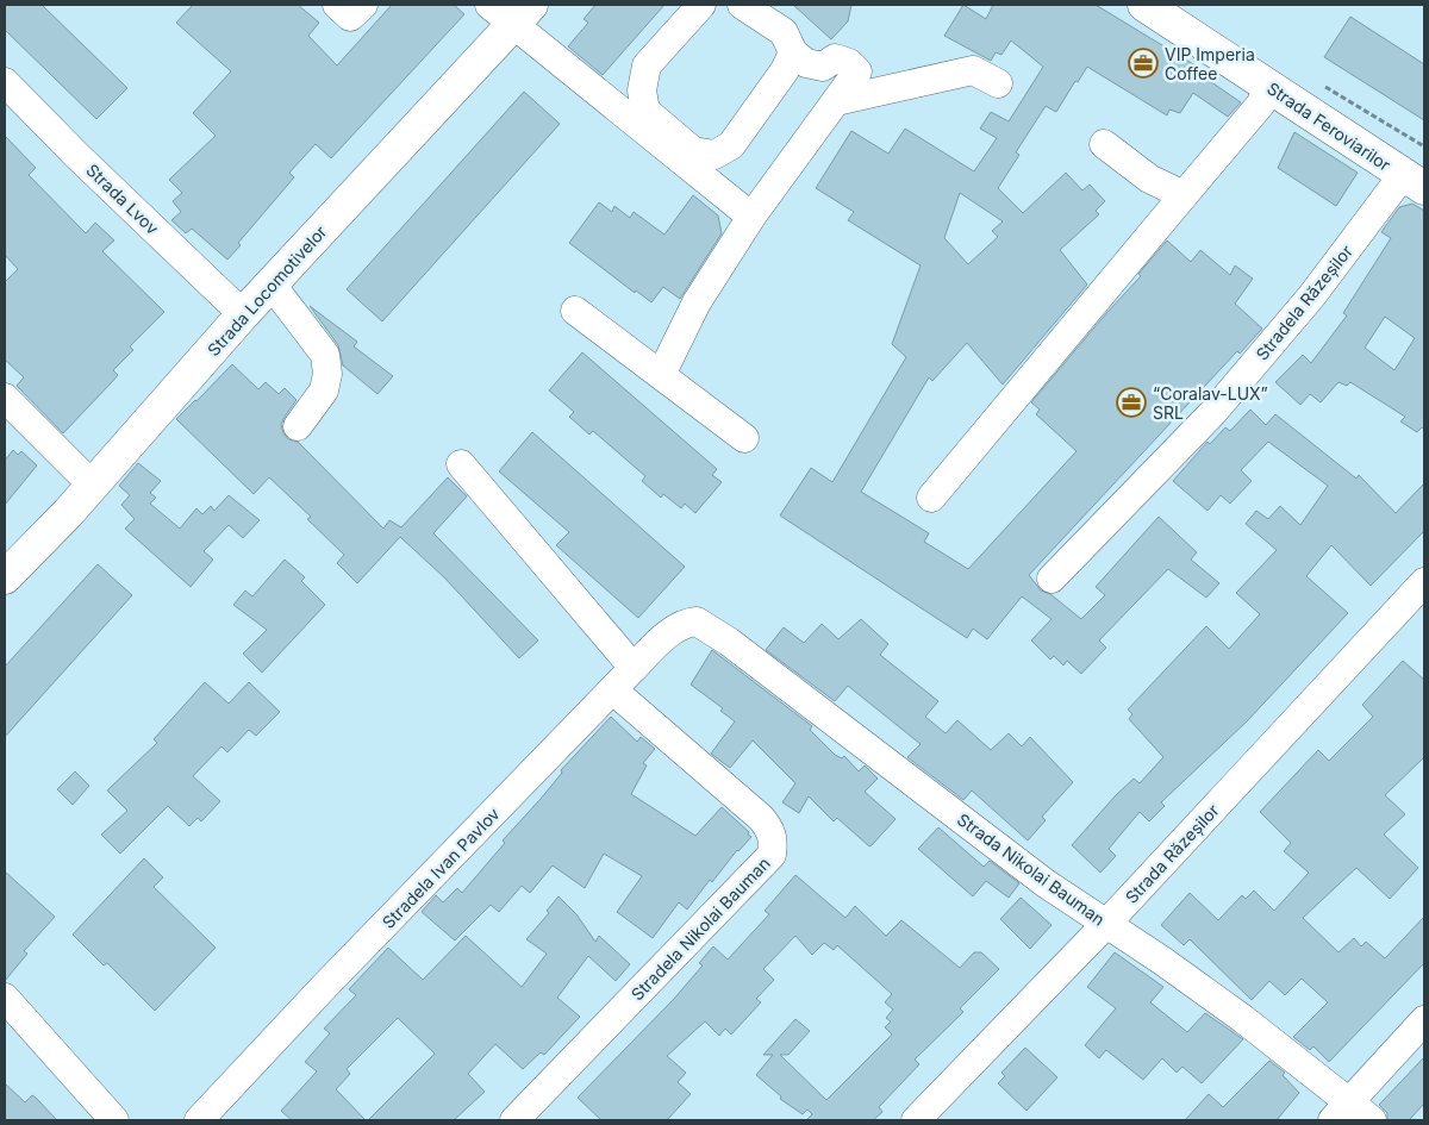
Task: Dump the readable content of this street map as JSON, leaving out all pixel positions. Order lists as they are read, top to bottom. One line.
{"streets":{"main road":["Strada Feroviarilor","Strada Locomotivelor"],"street":["Strada Lvov","Stradela Răzeșilor","Strada Răzeșilor","Stradela Ivan Pavlov","Strada Nikolai Bauman","Stradela Nikolai Bauman"]},"crossings":[["Strada Feroviarilor","Stradela Răzeșilor"],["Strada Lvov","Strada Locomotivelor"],["Strada Răzeșilor","Strada Nikolai Bauman"],["Stradela Ivan Pavlov","Strada Nikolai Bauman"],["Stradela Ivan Pavlov","Stradela Nikolai Bauman"]],"places":{"office":["VIP Imperia Coffee","“Coralav-LUX” SRL"]}}
